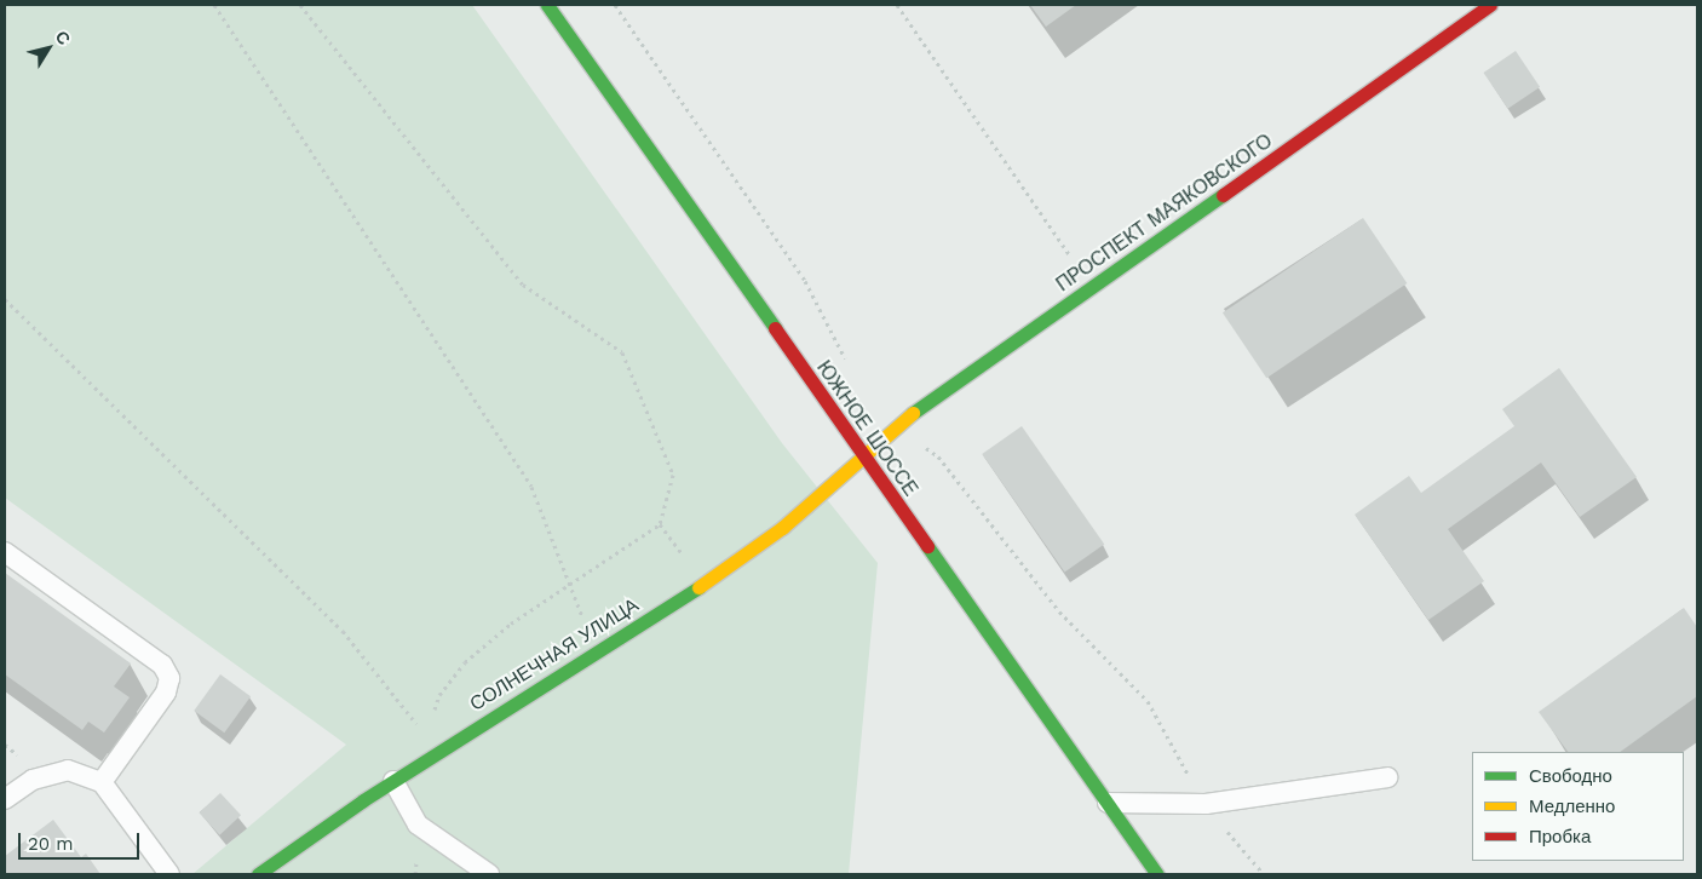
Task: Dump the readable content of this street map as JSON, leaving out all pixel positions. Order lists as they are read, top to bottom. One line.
{"streets":{"street":["ПРОСПЕКТ МАЯКОВСКОГО","ЮЖНОЕ ШОССЕ","СОЛНЕЧНАЯ УЛИЦА"]},"crossings":[["ПРОСПЕКТ МАЯКОВСКОГО","ЮЖНОЕ ШОССЕ"],["ПРОСПЕКТ МАЯКОВСКОГО","СОЛНЕЧНАЯ УЛИЦА"],["ЮЖНОЕ ШОССЕ","СОЛНЕЧНАЯ УЛИЦА"]],"legend":["Свободно","Медленно","Пробка"],"scale_bar":"20 m","north":"top right"}
